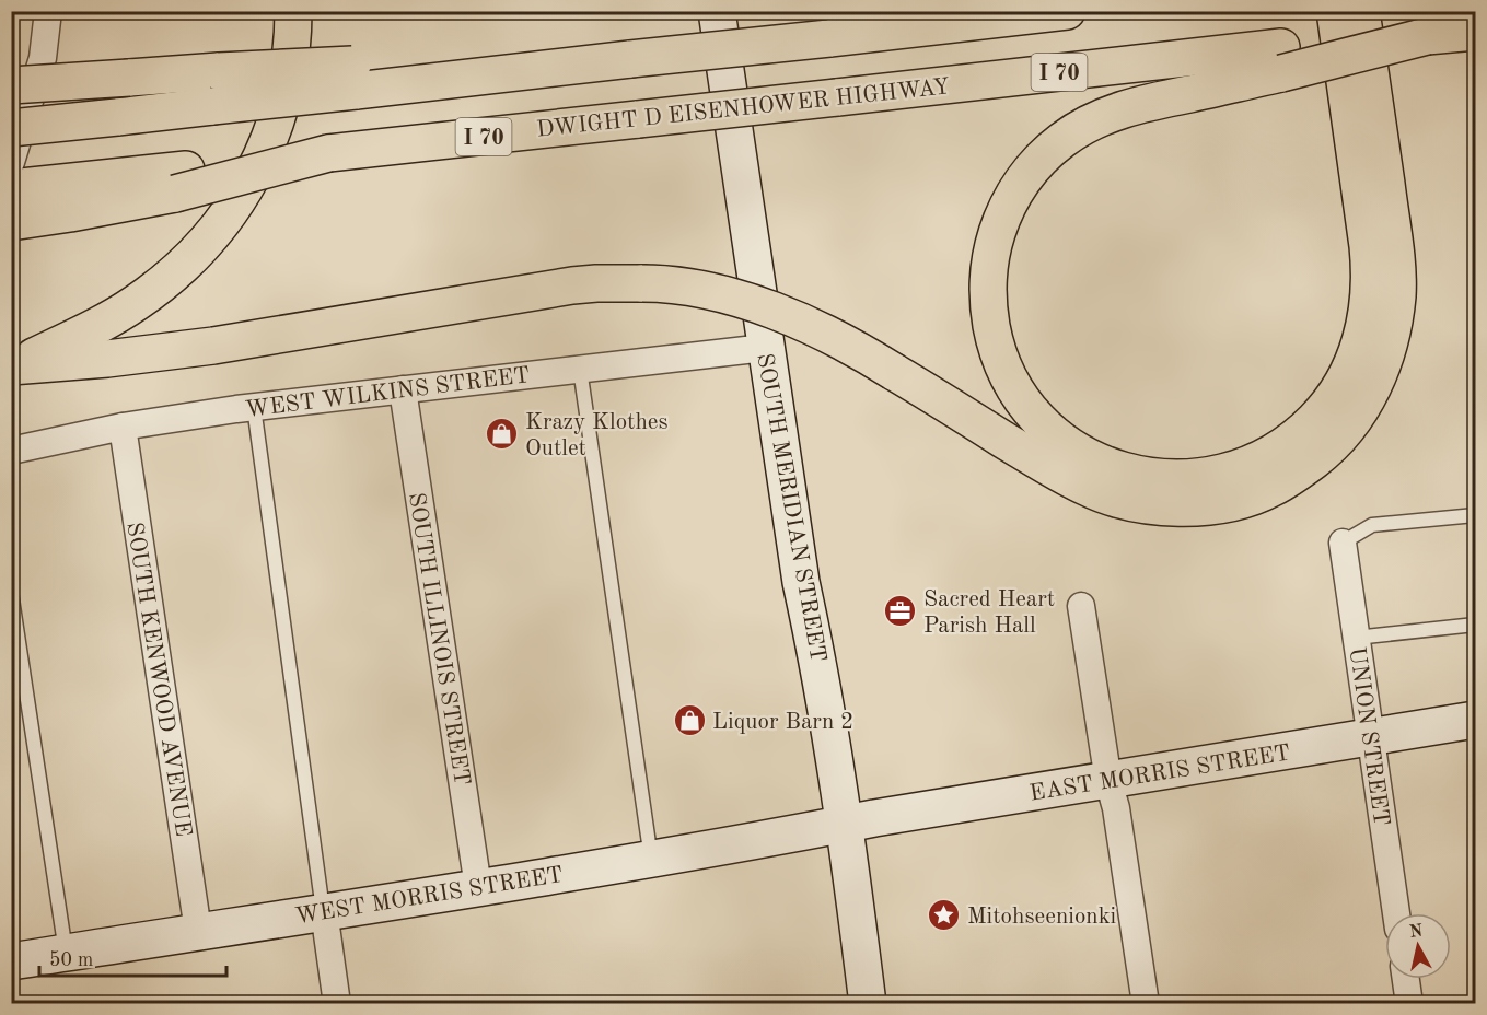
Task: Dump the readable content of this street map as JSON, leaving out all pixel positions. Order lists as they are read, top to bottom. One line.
{"streets":{"highway":["I 70","DWIGHT D EISENHOWER HIGHWAY"],"main road":["SOUTH MERIDIAN STREET","EAST MORRIS STREET","WEST MORRIS STREET"],"street":["WEST WILKINS STREET","SOUTH ILLINOIS STREET","SOUTH KENWOOD AVENUE","UNION STREET"]},"crossings":[["WEST WILKINS STREET","SOUTH MERIDIAN STREET"],["WEST WILKINS STREET","SOUTH ILLINOIS STREET"],["WEST WILKINS STREET","SOUTH KENWOOD AVENUE"],["SOUTH MERIDIAN STREET","EAST MORRIS STREET"],["SOUTH MERIDIAN STREET","WEST MORRIS STREET"],["SOUTH ILLINOIS STREET","WEST MORRIS STREET"],["SOUTH KENWOOD AVENUE","WEST MORRIS STREET"],["UNION STREET","EAST MORRIS STREET"],["EAST MORRIS STREET","WEST MORRIS STREET"]],"places":{"shop":["Krazy Klothes Outlet","Liquor Barn 2"],"office":["Sacred Heart Parish Hall"],"place":["Mitohseenionki"]},"scale_bar":"50 m","north":"top"}
